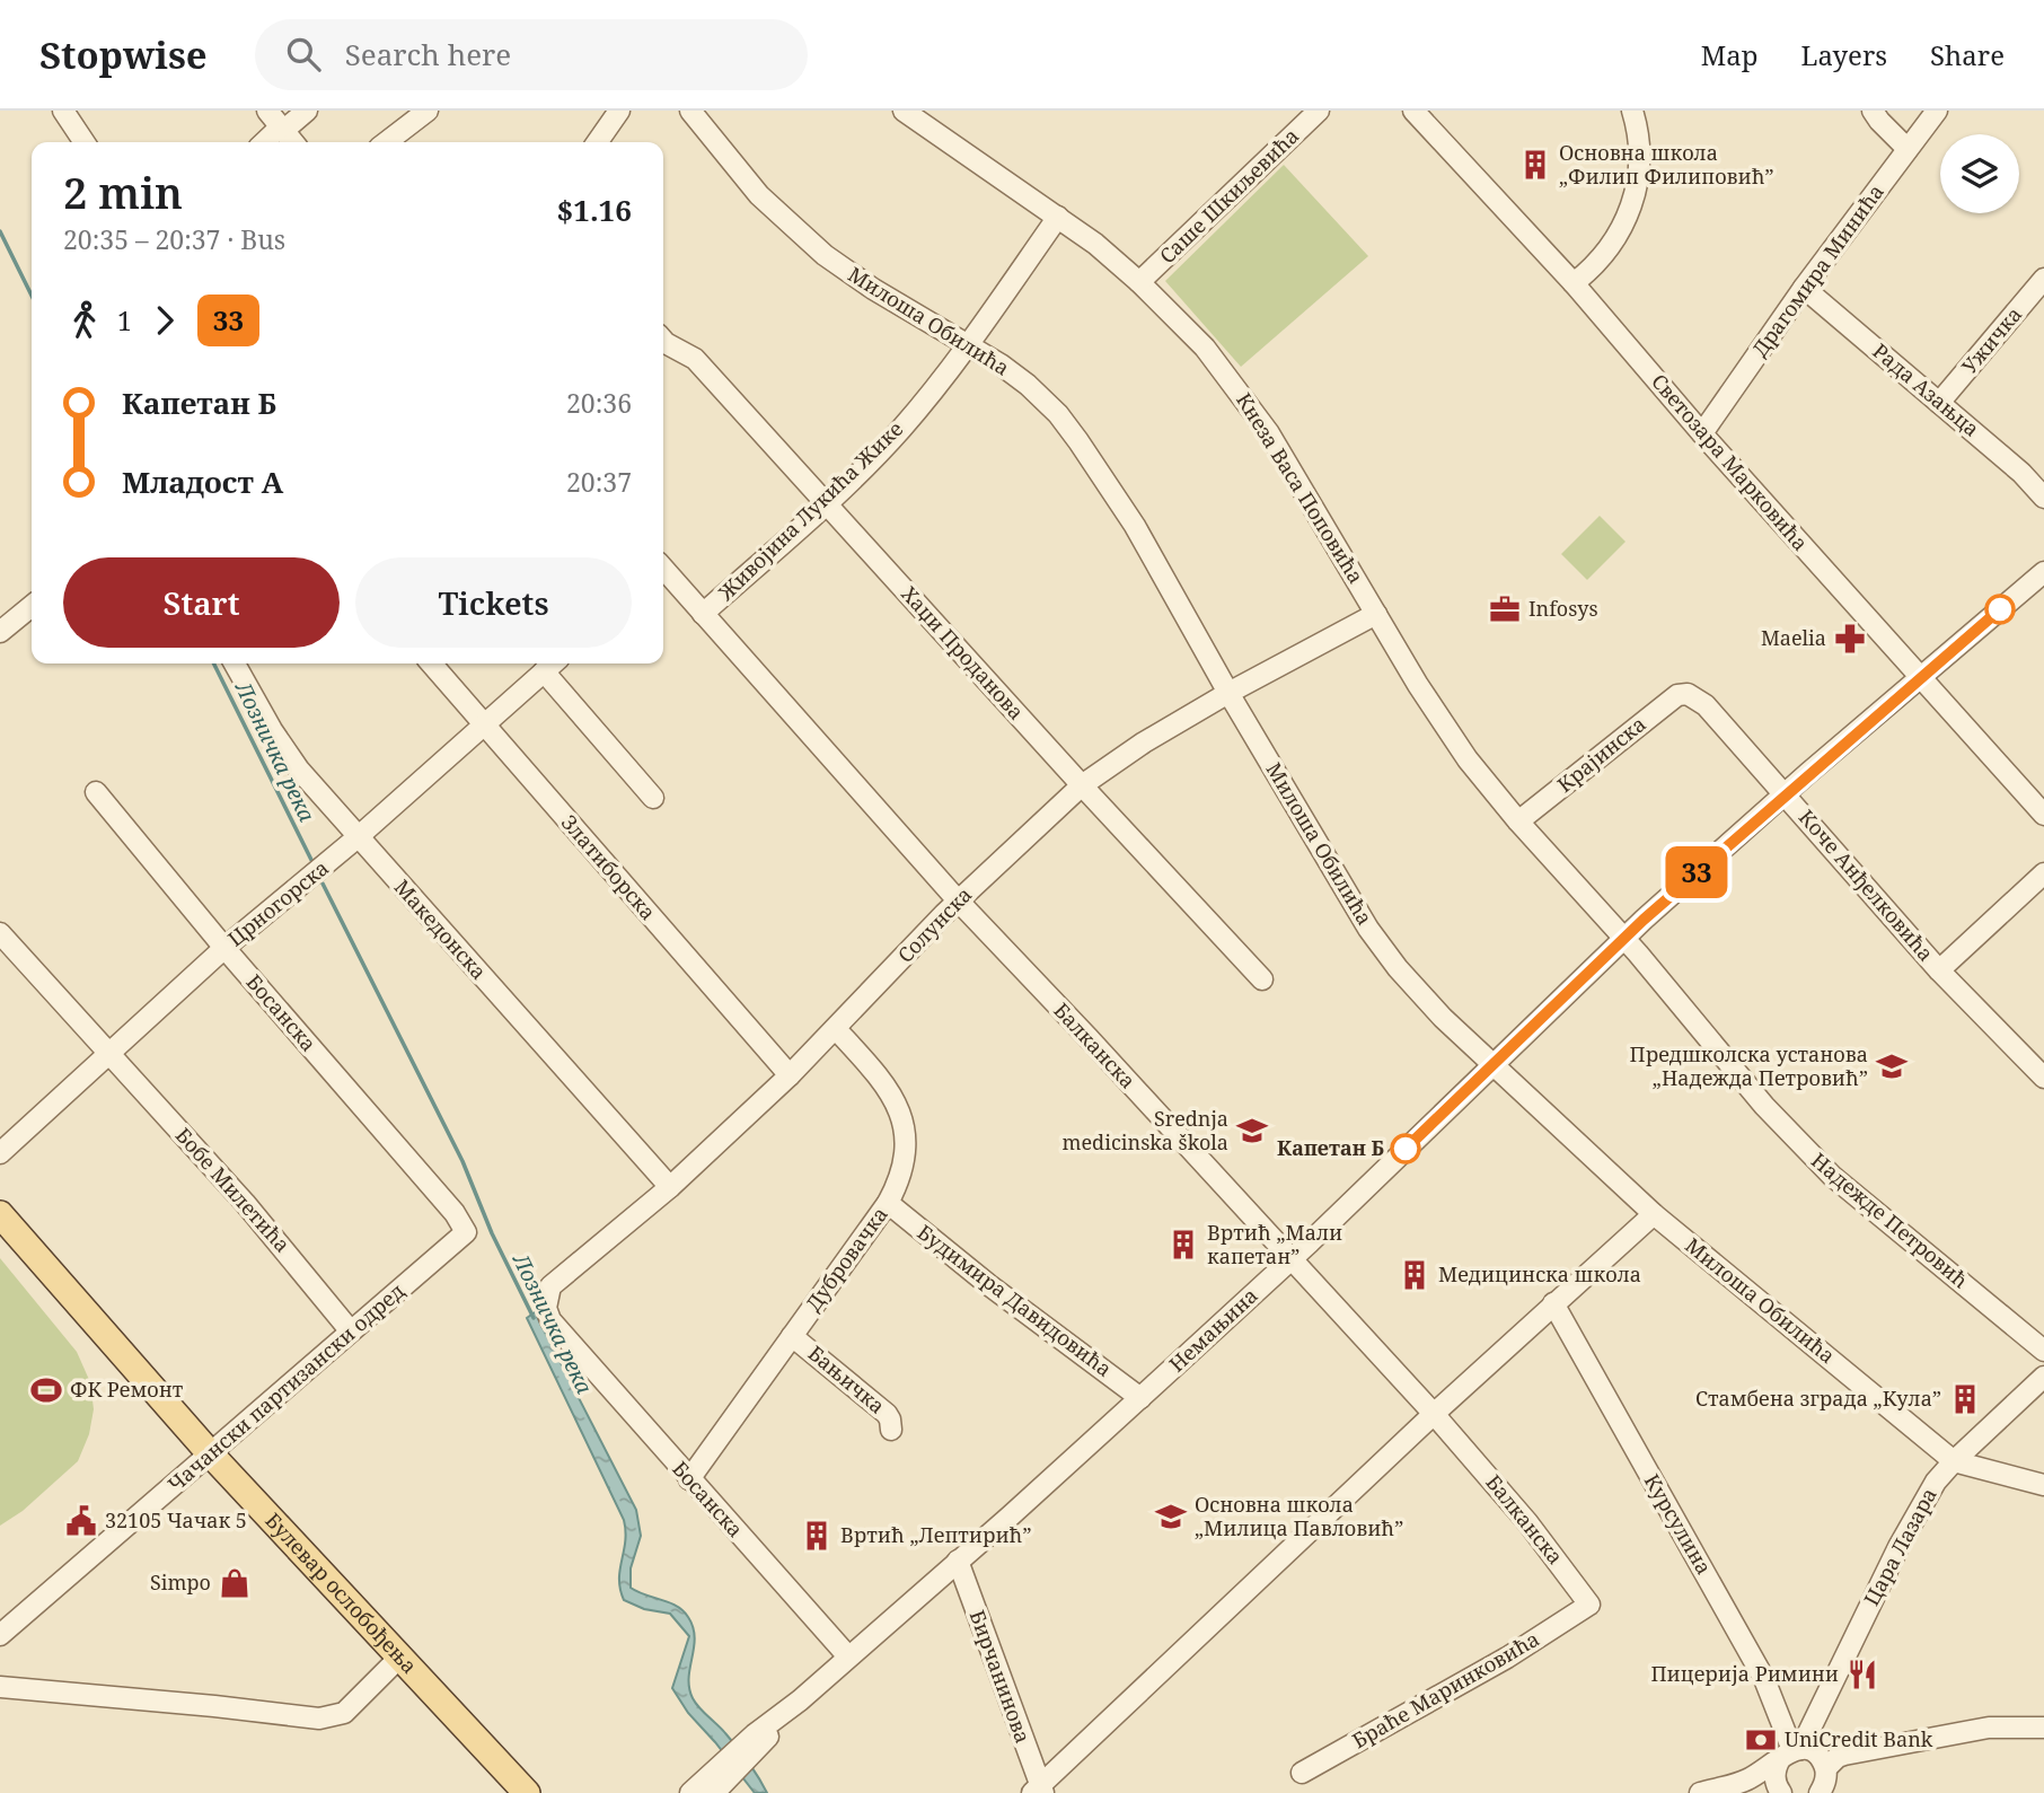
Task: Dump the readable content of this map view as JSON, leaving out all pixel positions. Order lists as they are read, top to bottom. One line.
{"streets":{"main road":["Булевар ослобођења"],"street":["Саше Шкиљевића","Драгомира Минића","Милоша Обилића","Ужичка","Рада Азањца","Светозара Марковића","Кнеза Васа Поповића","Живојина Лукића Жике","Хаџи Проданова","Крајинска","Златиборска","Коче Анђелковића","Црногорска","Солунска","Македонска","Босанска","Балканска","Бобе Милетића","Надежде Петровић","Дубровачка","Будимира Давидовића","Немањина","Бањичка","Чачански партизански одред","Курсулина","Цара Лазара","Бирчанинова","Браће Маринковића"]},"crossings":[["Саше Шкиљевића","Кнеза Васа Поповића"],["Драгомира Минића","Рада Азањца"],["Драгомира Минића","Светозара Марковића"],["Милоша Обилића","Живојина Лукића Жике"],["Милоша Обилића","Солунска"],["Милоша Обилића","Немањина"],["Милоша Обилића","Цара Лазара"],["Ужичка","Рада Азањца"],["Светозара Марковића","Немањина"],["Кнеза Васа Поповића","Живојина Лукића Жике"],["Кнеза Васа Поповића","Крајинска"],["Кнеза Васа Поповића","Солунска"],["Кнеза Васа Поповића","Надежде Петровић"],["Кнеза Васа Поповића","Немањина"],["Живојина Лукића Жике","Хаџи Проданова"],["Живојина Лукића Жике","Балканска"],["Хаџи Проданова","Солунска"],["Крајинска","Коче Анђелковића"],["Златиборска","Црногорска"],["Златиборска","Солунска"],["Коче Анђелковића","Немањина"],["Црногорска","Македонска"],["Црногорска","Босанска"],["Црногорска","Бобе Милетића"],["Солунска","Македонска"],["Солунска","Босанска"],["Солунска","Балканска"],["Солунска","Дубровачка"],["Босанска","Дубровачка"],["Босанска","Немањина"],["Босанска","Чачански партизански одред"],["Балканска","Немањина"],["Балканска","Браће Маринковића"],["Бобе Милетића","Чачански партизански одред"],["Надежде Петровић","Немањина"],["Дубровачка","Будимира Давидовића"],["Дубровачка","Бањичка"],["Будимира Давидовића","Немањина"],["Немањина","Бирчанинова"],["Чачански партизански одред","Булевар ослобођења"],["Курсулина","Цара Лазара"]],"water":["Лозничка река"],"places":{"building":["Основна школа „Филип Филиповић”","Вртић „Мали капетан”","Медицинска школа","Стамбена зграда „Кула”","Вртић „Лептирић”"],"office":["Infosys"],"pharmacy":["Maelia"],"school or university":["Предшколска установа „Надежда Петровић”","Srednja medicinska škola","Основна школа „Милица Павловић”"],"other":["Капетан Б"],"sports":["ФК Ремонт"],"public building":["32105 Чачак 5"],"shop":["Simpo"],"restaurant":["Пицерија Римини"],"bank":["UniCredit Bank"]},"lines":["bus line 33"],"page":{"header":"Stopwise","search":"Search here","nav":["Map","Layers","Share"],"on_map":"33","heading":["2 min","20:35 – 20:37 · Bus","$1.16"],"legs":["1","33"],"list":[{"name":"Капетан Б","value":"20:36"},{"name":"Младост А","value":"20:37"}],"buttons":["Start","Tickets"]}}
